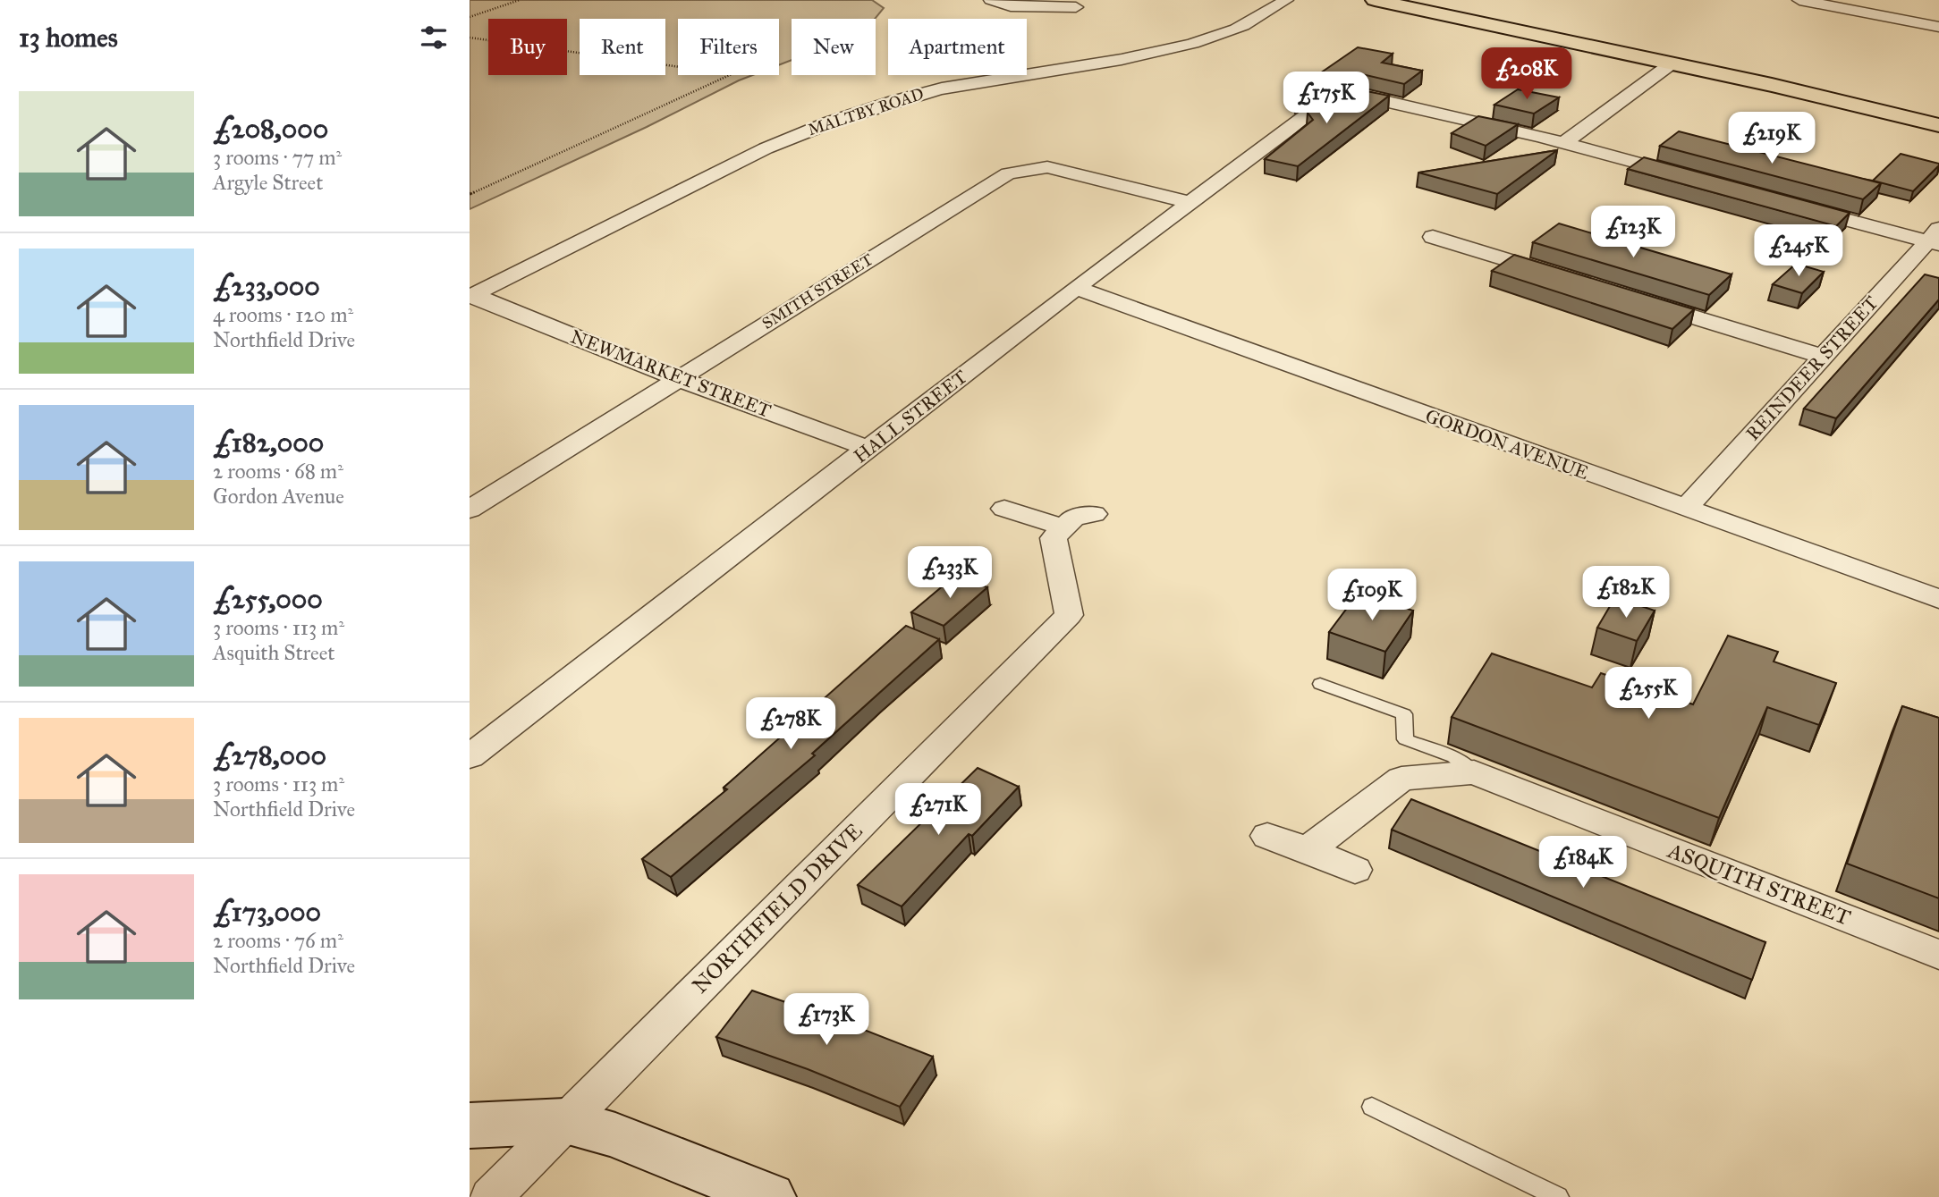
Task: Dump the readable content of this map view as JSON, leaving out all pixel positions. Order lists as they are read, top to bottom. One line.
{"streets":{"street":["MALTBY ROAD","SMITH STREET","REINDEER STREET","NEWMARKET STREET","HALL STREET","GORDON AVENUE","ASQUITH STREET","NORTHFIELD DRIVE"]},"crossings":[["MALTBY ROAD","NEWMARKET STREET"],["SMITH STREET","NEWMARKET STREET"],["SMITH STREET","HALL STREET"],["REINDEER STREET","GORDON AVENUE"],["NEWMARKET STREET","HALL STREET"],["HALL STREET","GORDON AVENUE"]],"page":{"heading":"13 homes","chip":["Buy","Rent","Filters","New","Apartment"],"price":["£208K","£175K","£219K","£123K","£245K","£233K","£182K","£109K","£255K","£278K","£271K","£184K","£173K"],"list":[{"name":"£208,000","note":"3 rooms · 77 m² · Argyle Street"},{"name":"£233,000","note":"4 rooms · 120 m² · Northfield Drive"},{"name":"£182,000","note":"2 rooms · 68 m² · Gordon Avenue"},{"name":"£255,000","note":"3 rooms · 113 m² · Asquith Street"},{"name":"£278,000","note":"3 rooms · 113 m² · Northfield Drive"},{"name":"£173,000","note":"2 rooms · 76 m² · Northfield Drive"}]}}
